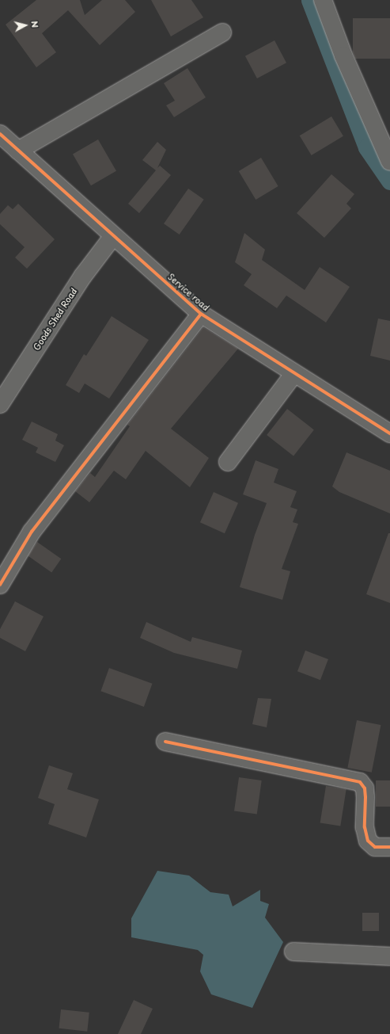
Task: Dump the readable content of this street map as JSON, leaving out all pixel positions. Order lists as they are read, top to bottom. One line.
{"streets":{"street":["Service road","Goods Shed Road"]},"crossings":[["Service road","Goods Shed Road"]],"north":"right"}
